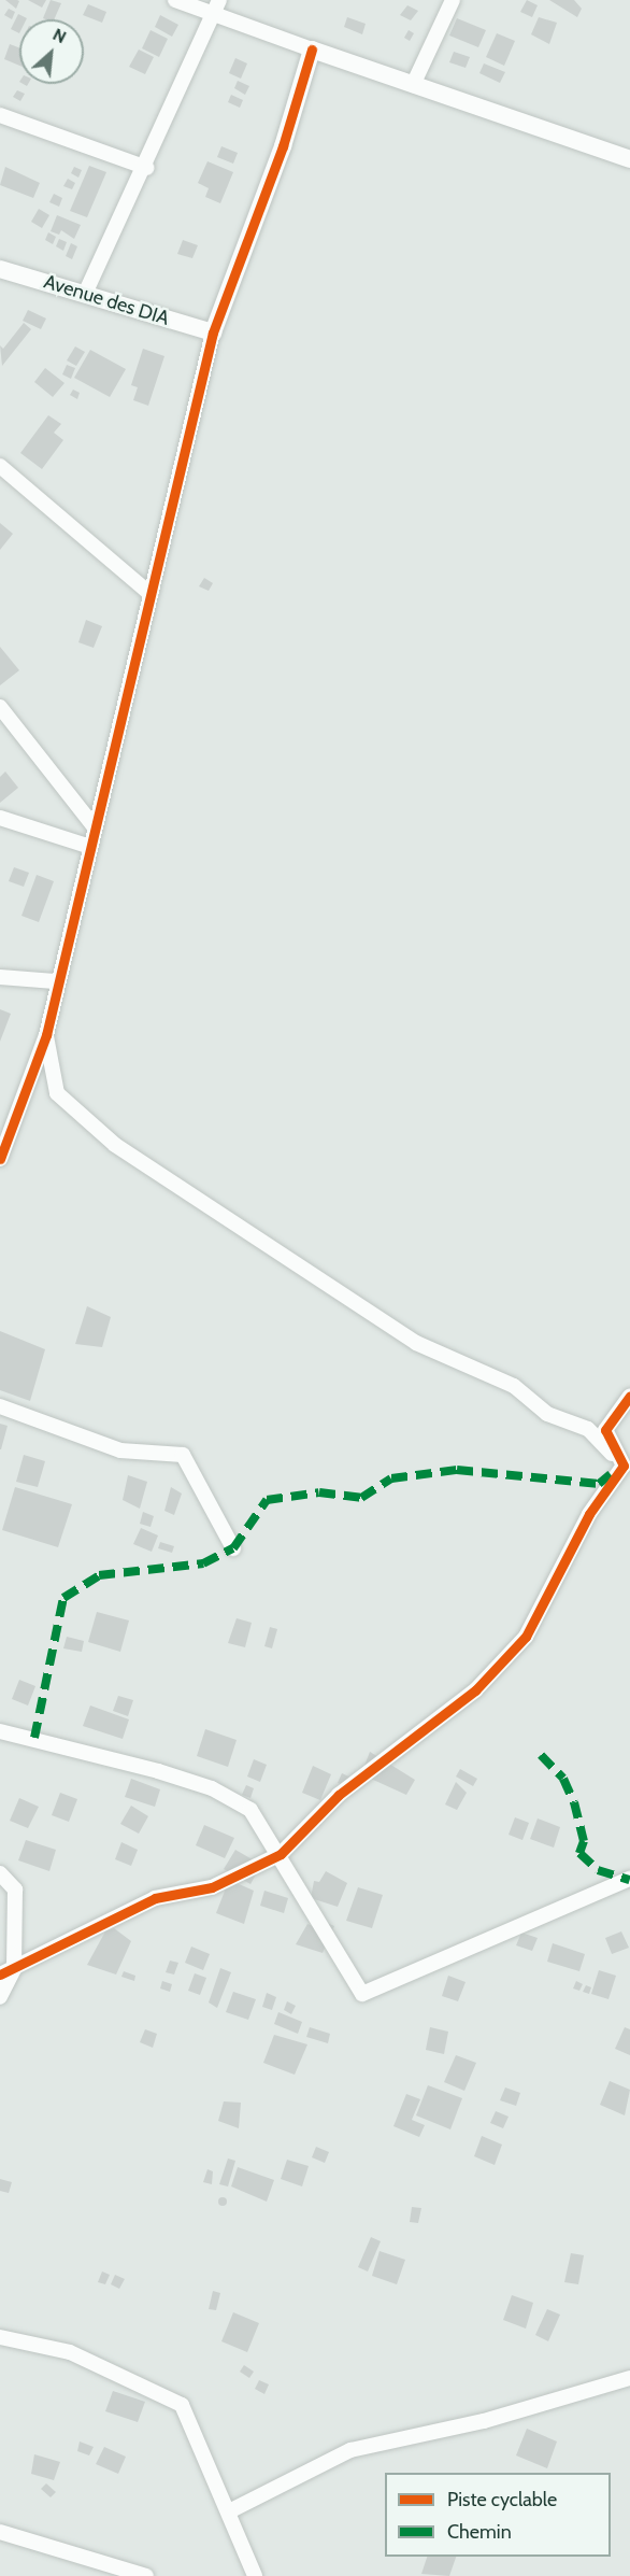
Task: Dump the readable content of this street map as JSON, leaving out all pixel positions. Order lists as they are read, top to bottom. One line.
{"streets":{"street":["Avenue des DIA"]},"legend":["Piste cyclable","Chemin"],"north":"top right"}
